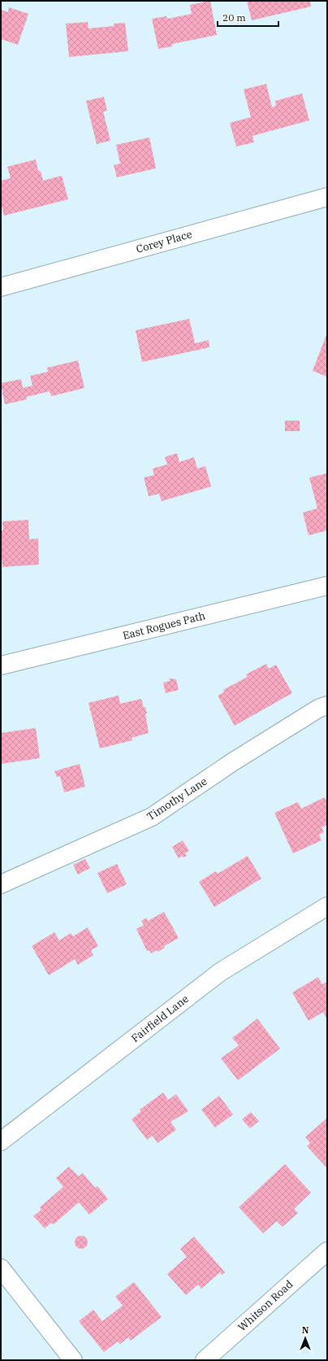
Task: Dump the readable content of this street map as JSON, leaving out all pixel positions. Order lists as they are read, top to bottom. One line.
{"streets":{"street":["Corey Place","East Rogues Path","Timothy Lane","Fairfield Lane","Whitson Road"]},"scale_bar":"20 m","north":"top"}
